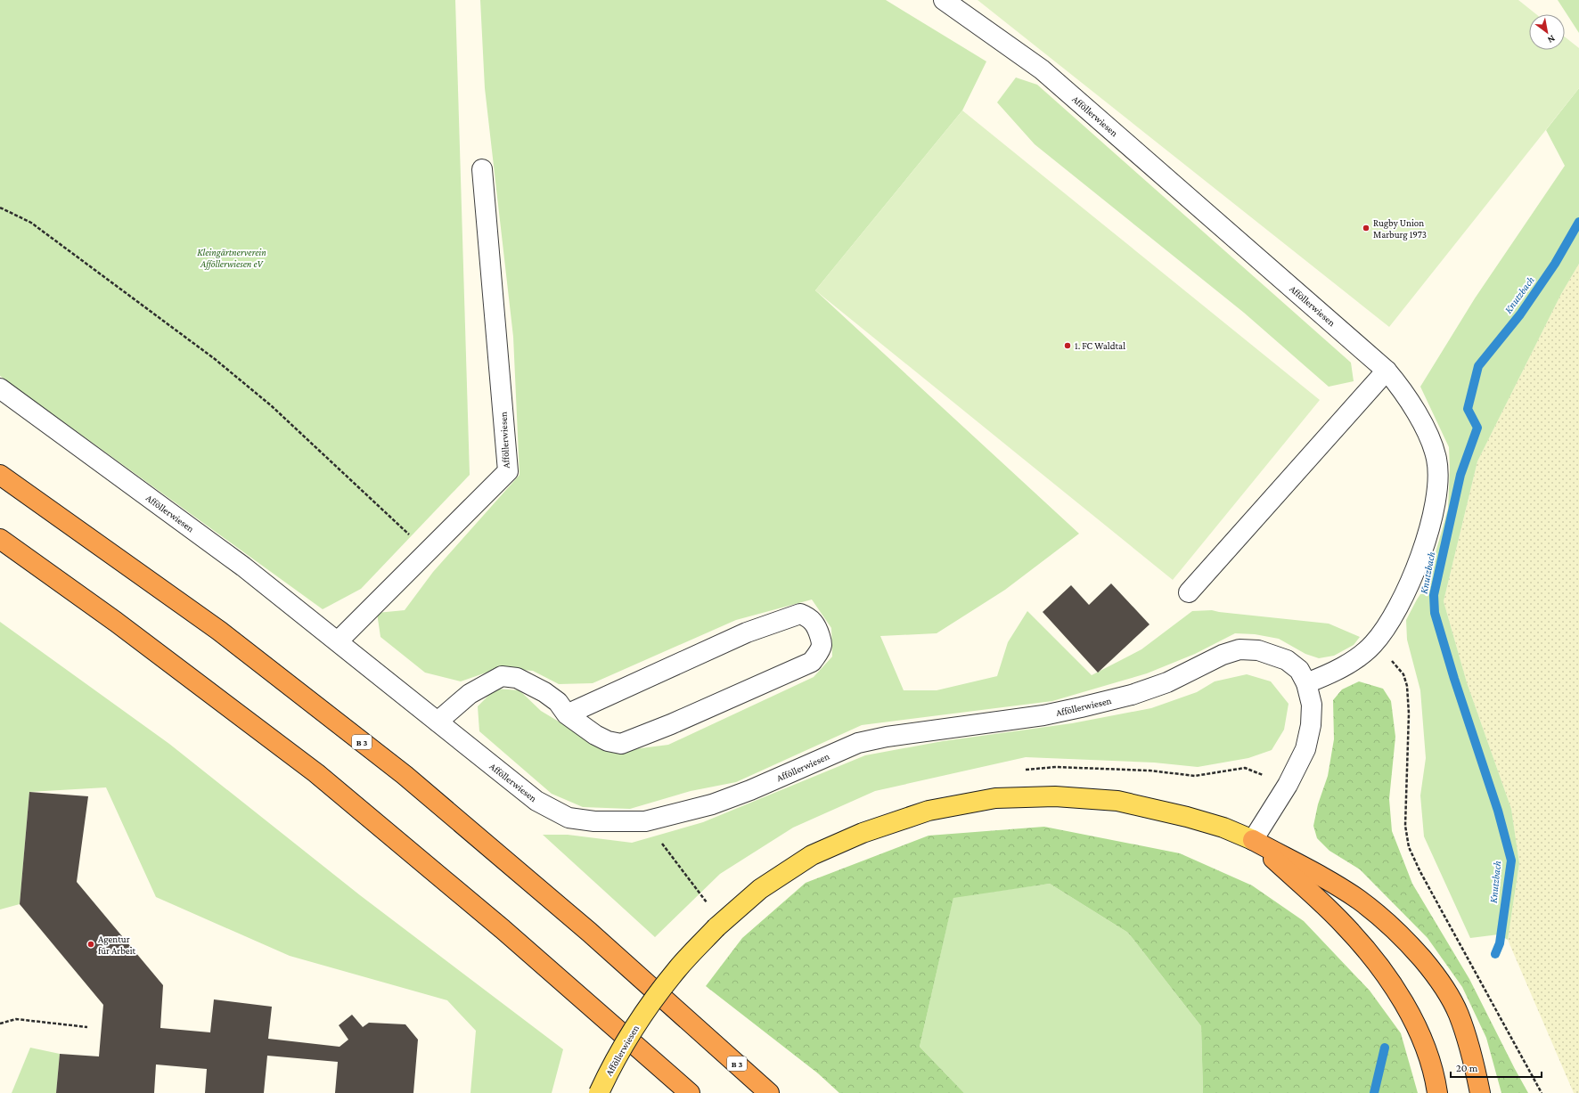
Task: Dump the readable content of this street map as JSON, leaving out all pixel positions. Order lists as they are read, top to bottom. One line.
{"streets":{"highway":["B 3"],"main road":["Afföllerwiesen"]},"water":["Knutzbach"],"parks":["Kleingärtnerverein Afföllerwiesen eV"],"places":["Rugby Union Marburg 1973","1. FC Waldtal","Agentur für Arbeit"],"scale_bar":"20 m","north":"bottom right"}
